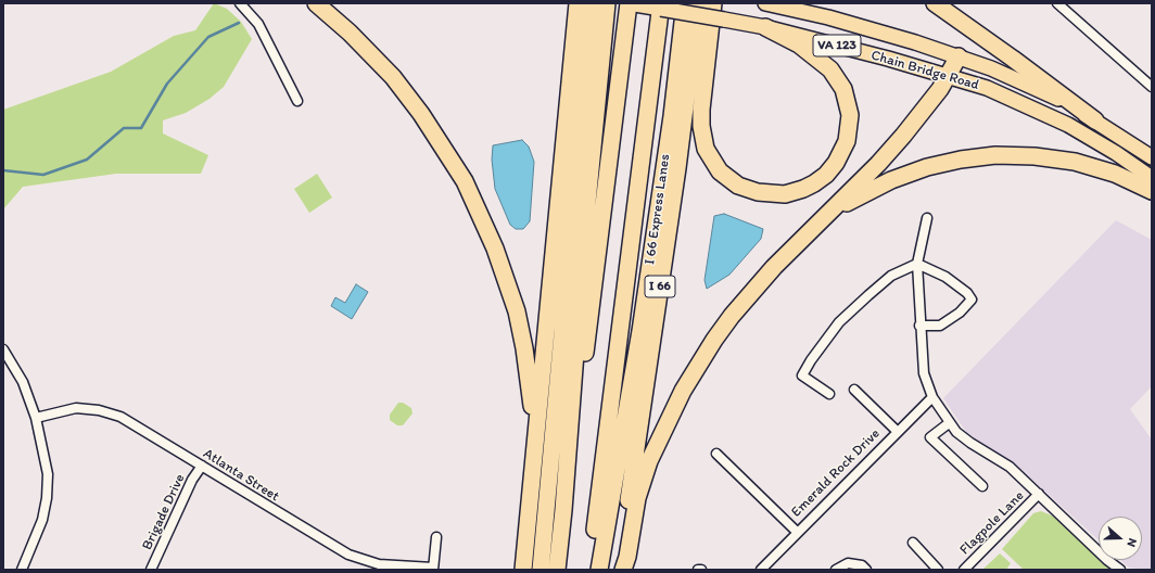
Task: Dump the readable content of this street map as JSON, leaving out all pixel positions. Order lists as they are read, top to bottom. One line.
{"streets":{"highway":["I 66 Express Lanes","I 66"],"main road":["VA 123","Chain Bridge Road"],"street":["Emerald Rock Drive","Atlanta Street","Brigade Drive","Flagpole Lane"]},"crossings":[["Atlanta Street","Brigade Drive"]],"north":"right"}
